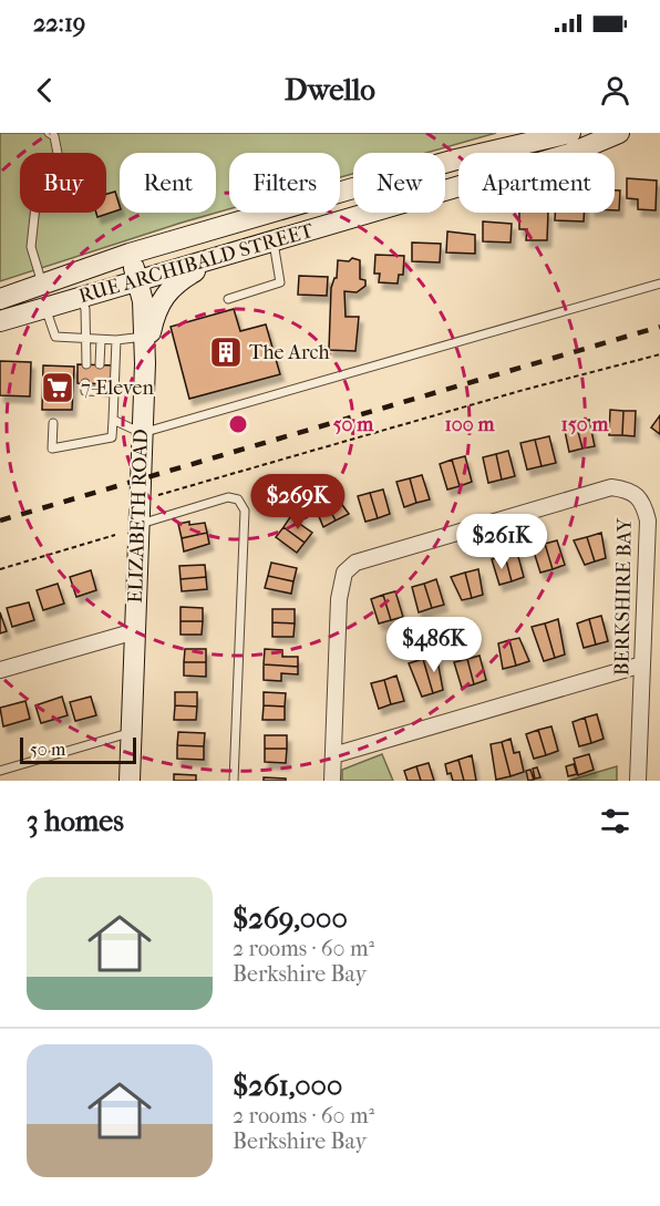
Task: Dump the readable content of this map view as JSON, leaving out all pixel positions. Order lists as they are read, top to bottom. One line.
{"streets":{"main road":["RUE ARCHIBALD STREET","ELIZABETH ROAD"],"street":["BERKSHIRE BAY"]},"crossings":[["RUE ARCHIBALD STREET","ELIZABETH ROAD"]],"places":{"building":["The Arch"],"supermarket":["7-Eleven"]},"scale_bar":"50 m","page":{"status":"22:19","header":"Dwello","chip":["Buy","Rent","Filters","New","Apartment"],"price":["$269K","$261K","$486K"],"scale":"50 m","heading":"3 homes","list":[{"name":"$269,000","note":"2 rooms · 60 m² · Berkshire Bay"},{"name":"$261,000","note":"2 rooms · 60 m² · Berkshire Bay"}]},"rings":["50 m","100 m","150 m"]}
